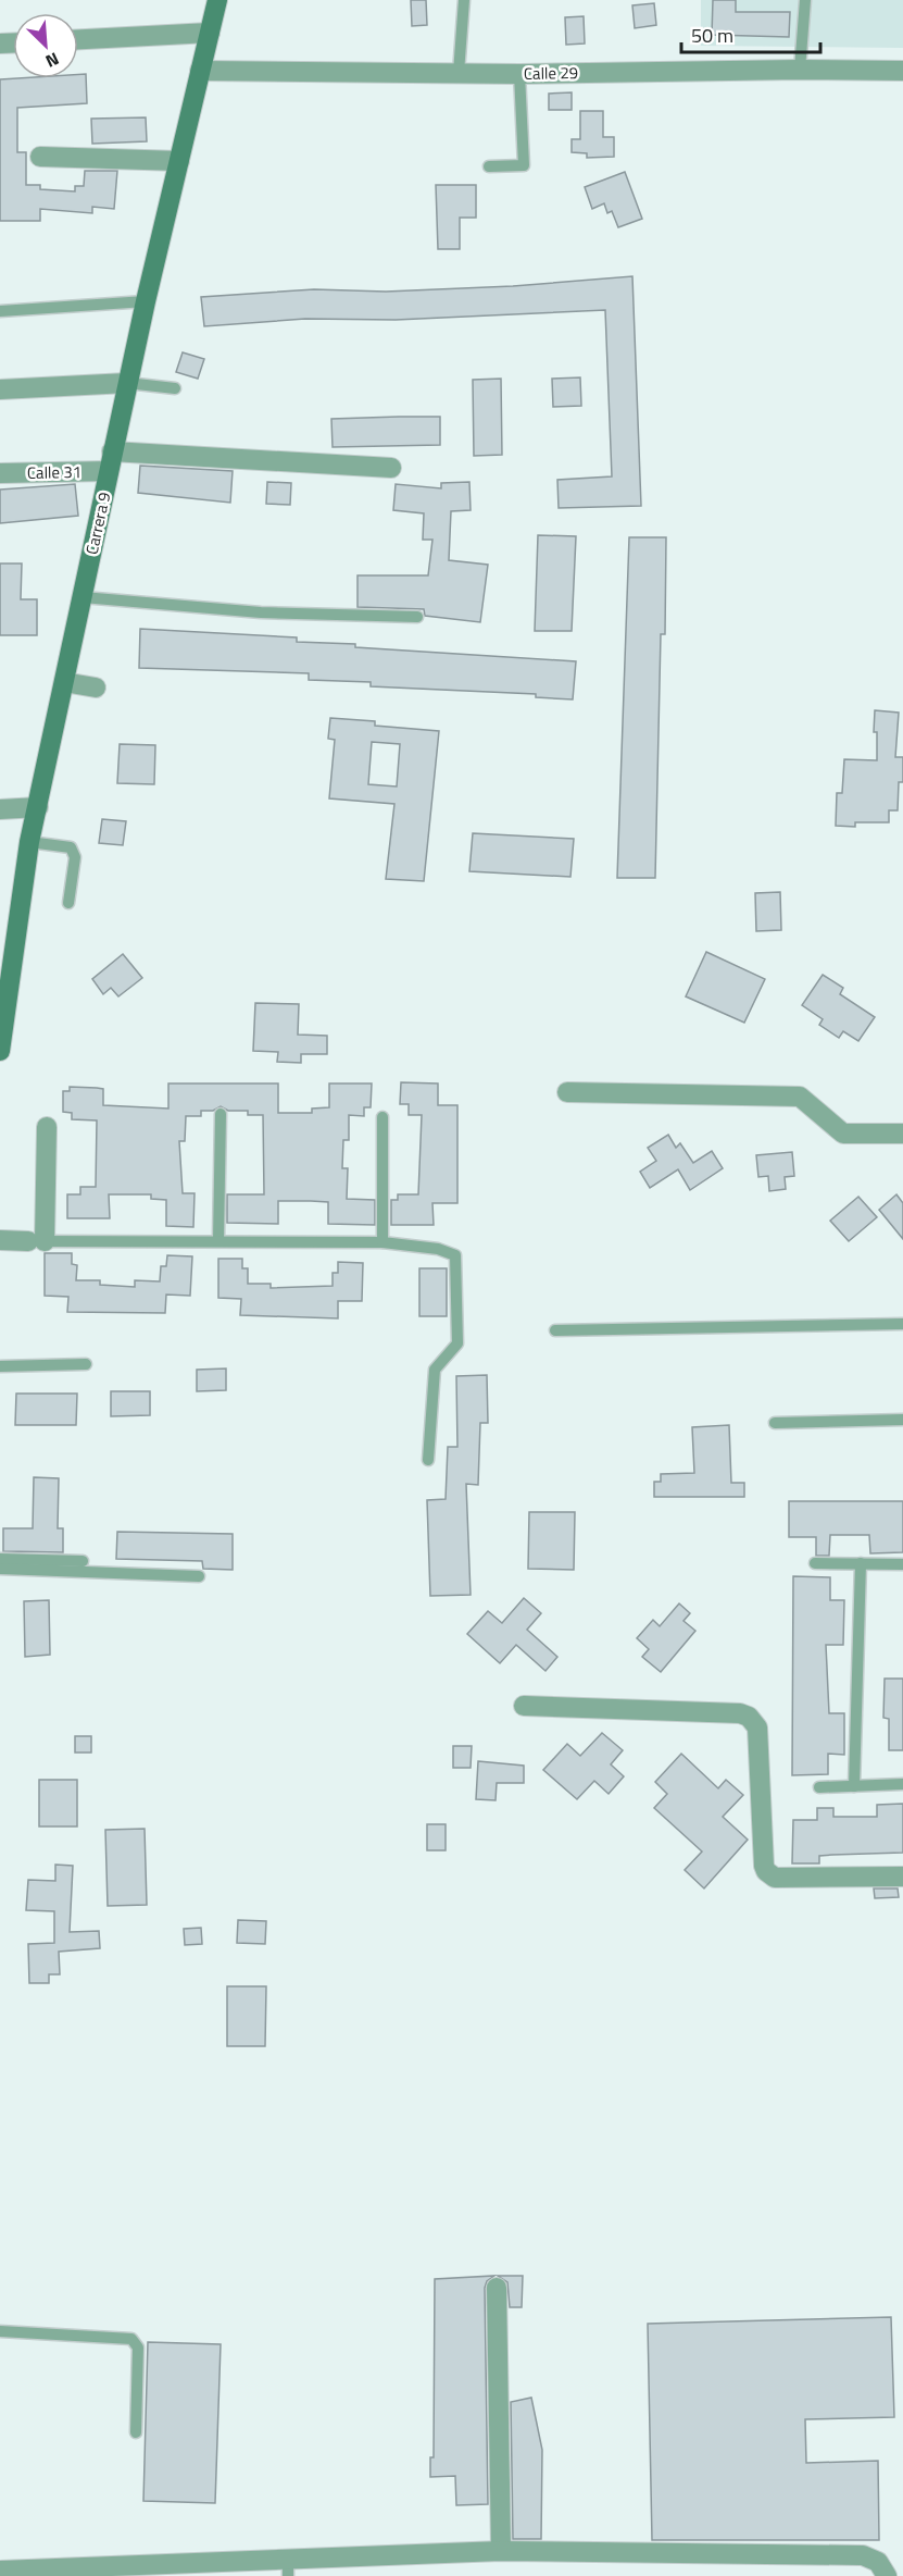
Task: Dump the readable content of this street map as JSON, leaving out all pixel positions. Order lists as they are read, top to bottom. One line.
{"streets":{"main road":["Carrera 9"],"street":["Calle 29","Calle 31"]},"crossings":[["Calle 29","Carrera 9"],["Calle 31","Carrera 9"]],"scale_bar":"50 m","north":"bottom right"}
